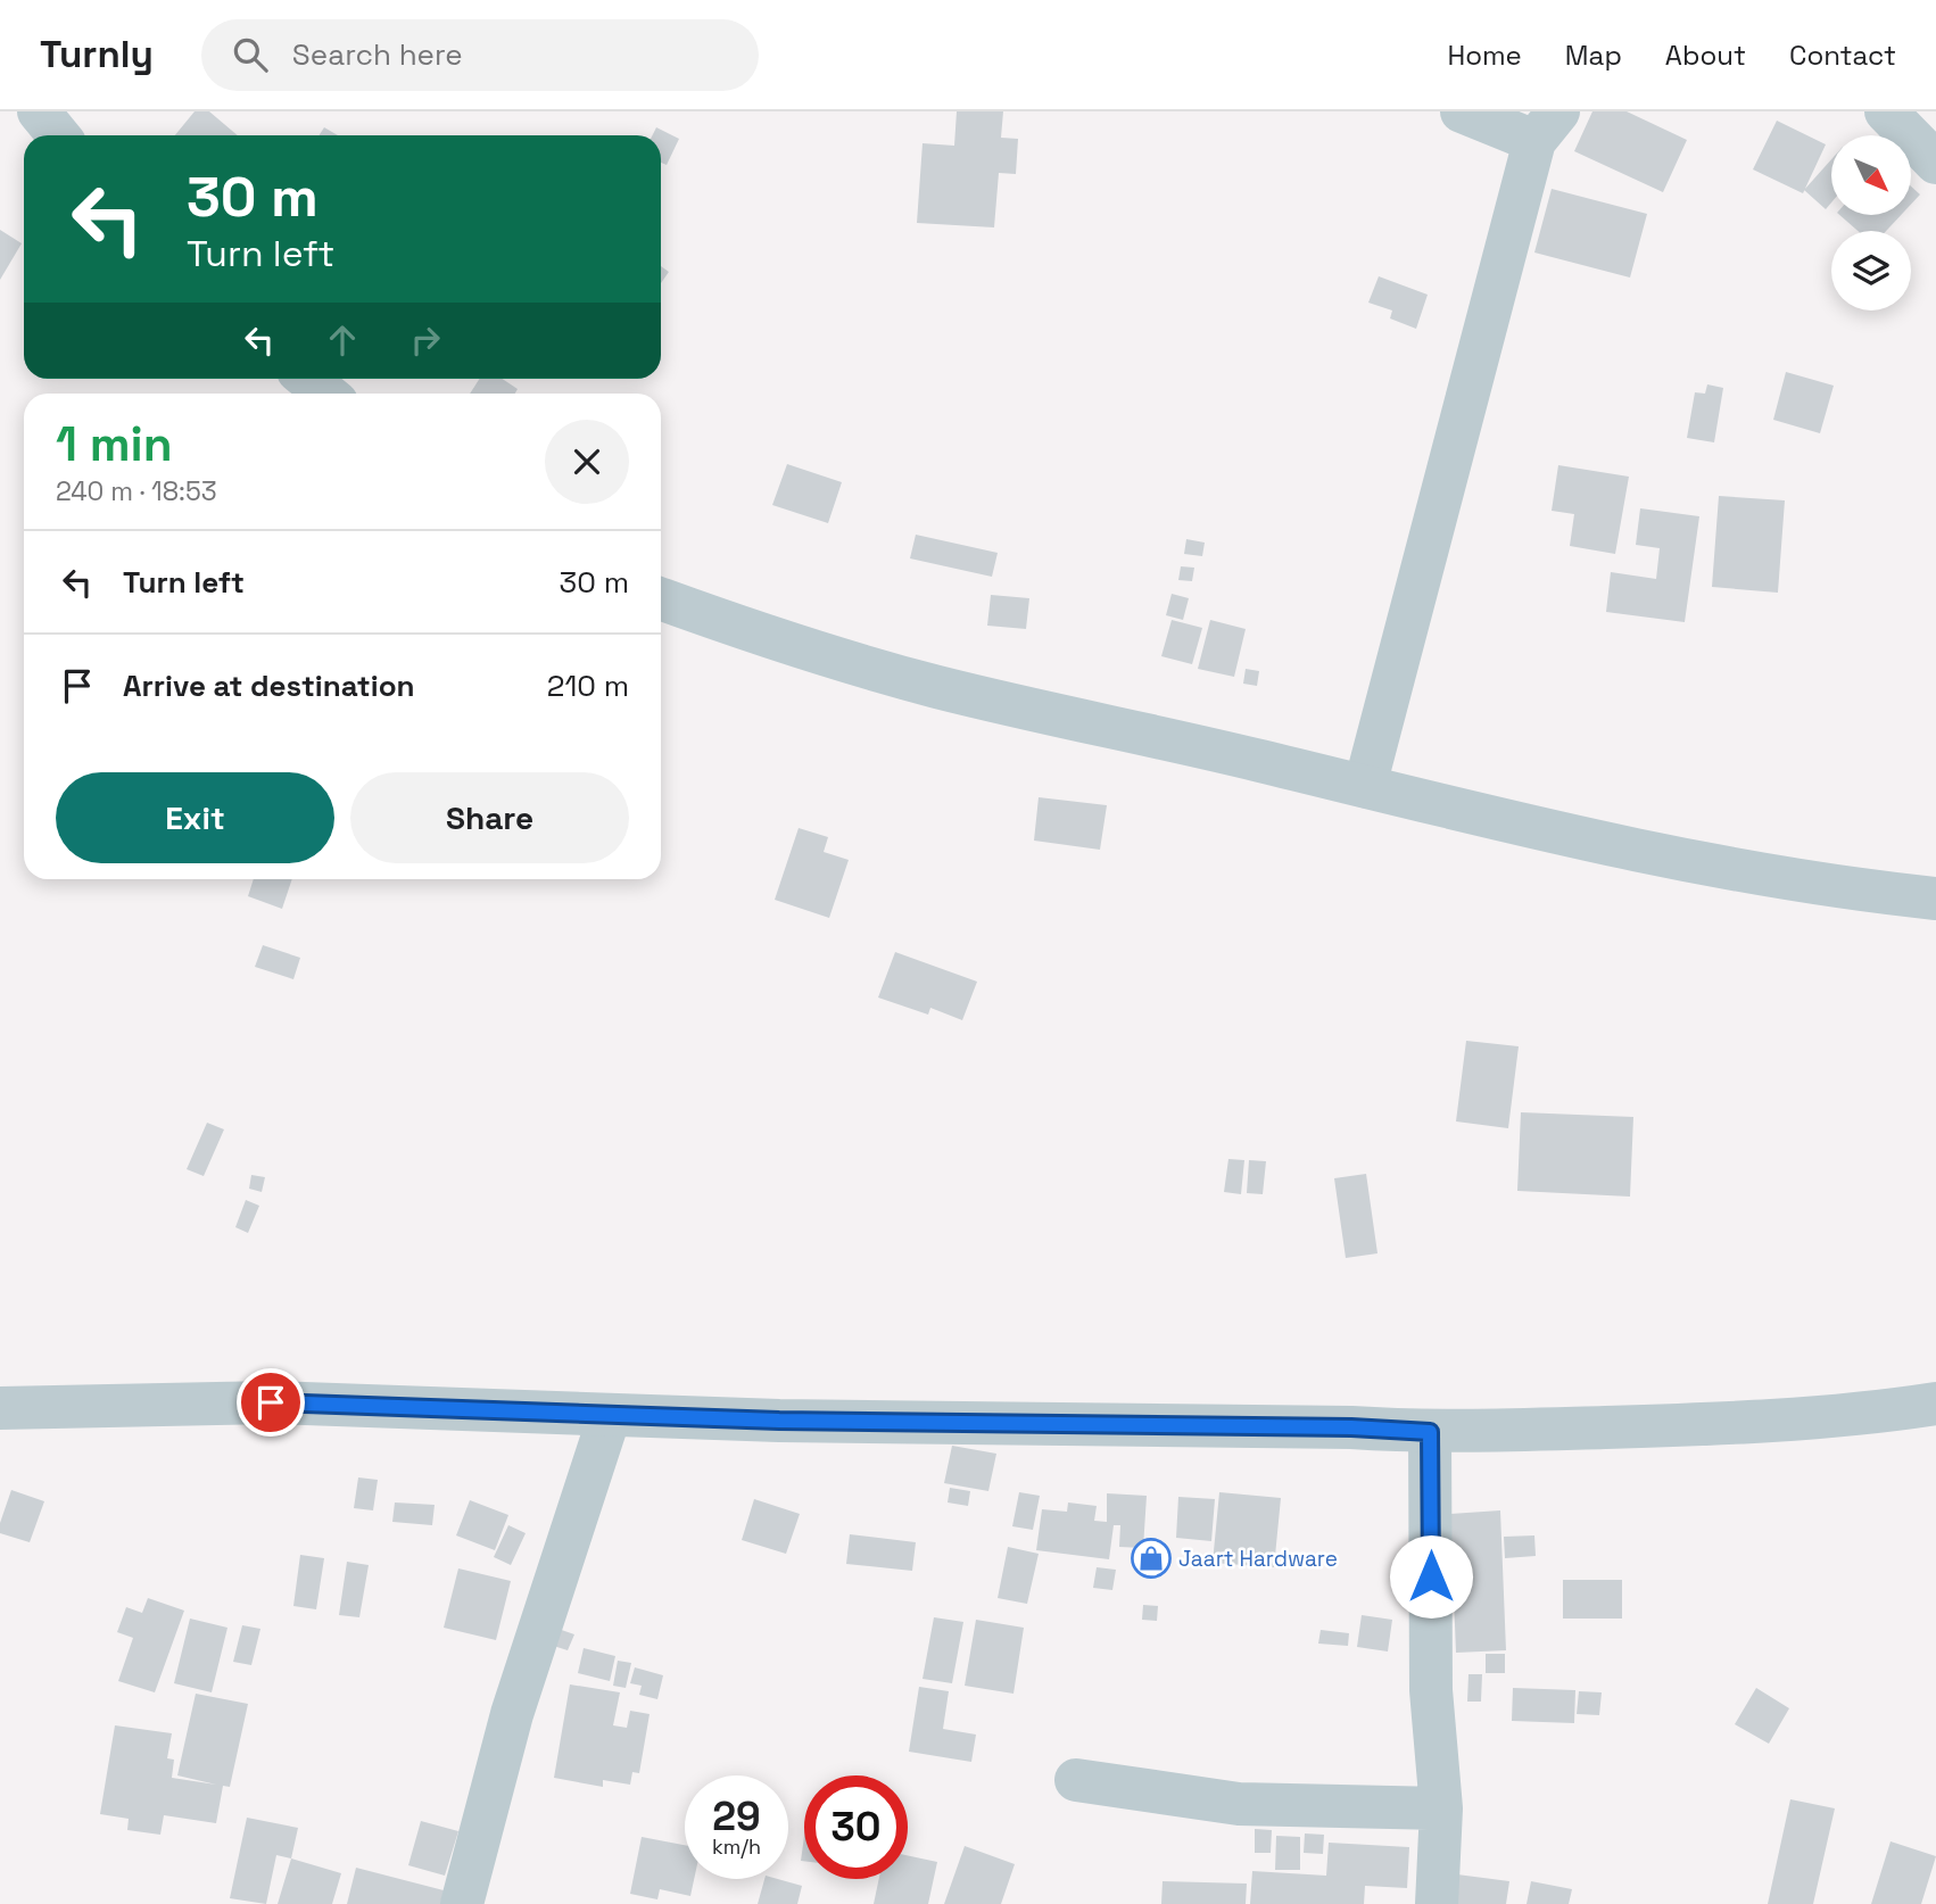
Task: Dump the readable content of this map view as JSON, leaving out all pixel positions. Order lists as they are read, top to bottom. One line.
{"places":{"shop":["Jaart Hardware"]},"north":"bottom right","page":{"header":"Turnly","search":"Search here","nav":["Home","Map","About","Contact"],"turn":["30 m","Turn left"],"heading":["1 min","240 m · 18:53"],"list":[{"name":"Turn left","value":"30 m"},{"name":"Arrive at destination","value":"210 m"}],"buttons":["Exit","Share"],"speed":"29 km/h","limit":"30"}}
